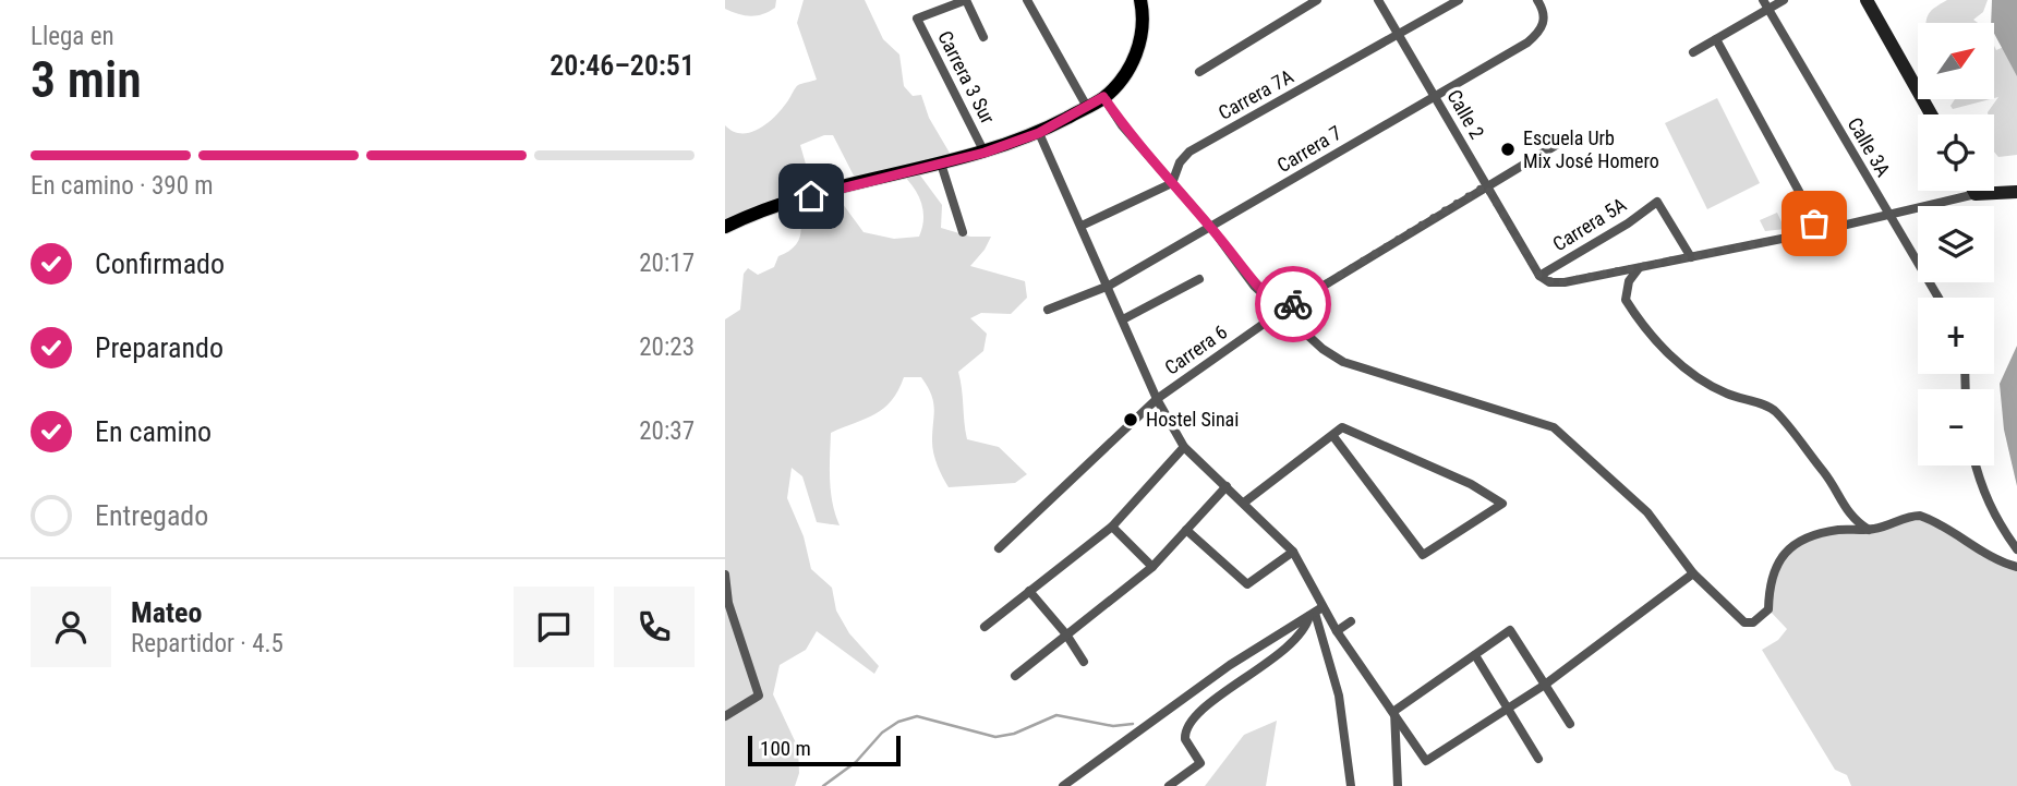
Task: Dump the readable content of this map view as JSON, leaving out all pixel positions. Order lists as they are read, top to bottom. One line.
{"streets":{"street":["Carrera 3 Sur","Carrera 7A","Calle 2","Calle 3A","Carrera 7","Carrera 5A","Carrera 6"]},"crossings":[["Carrera 7A","Calle 2"],["Calle 2","Carrera 7"],["Calle 2","Carrera 5A"],["Calle 2","Carrera 6"]],"places":["Escuela Urb Mix José Homero","Hostel Sinai"],"scale_bar":"100 m","north":"top right","page":{"heading":["3 min","Llega en","20:46–20:51"],"panel":["Mateo","Repartidor · 4.5"],"map_buttons":["+","−"],"bar":"En camino · 390 m","list":[["Confirmado","20:17"],["Preparando","20:23"],["En camino","20:37"],"Entregado"],"scale":"100 m"}}
